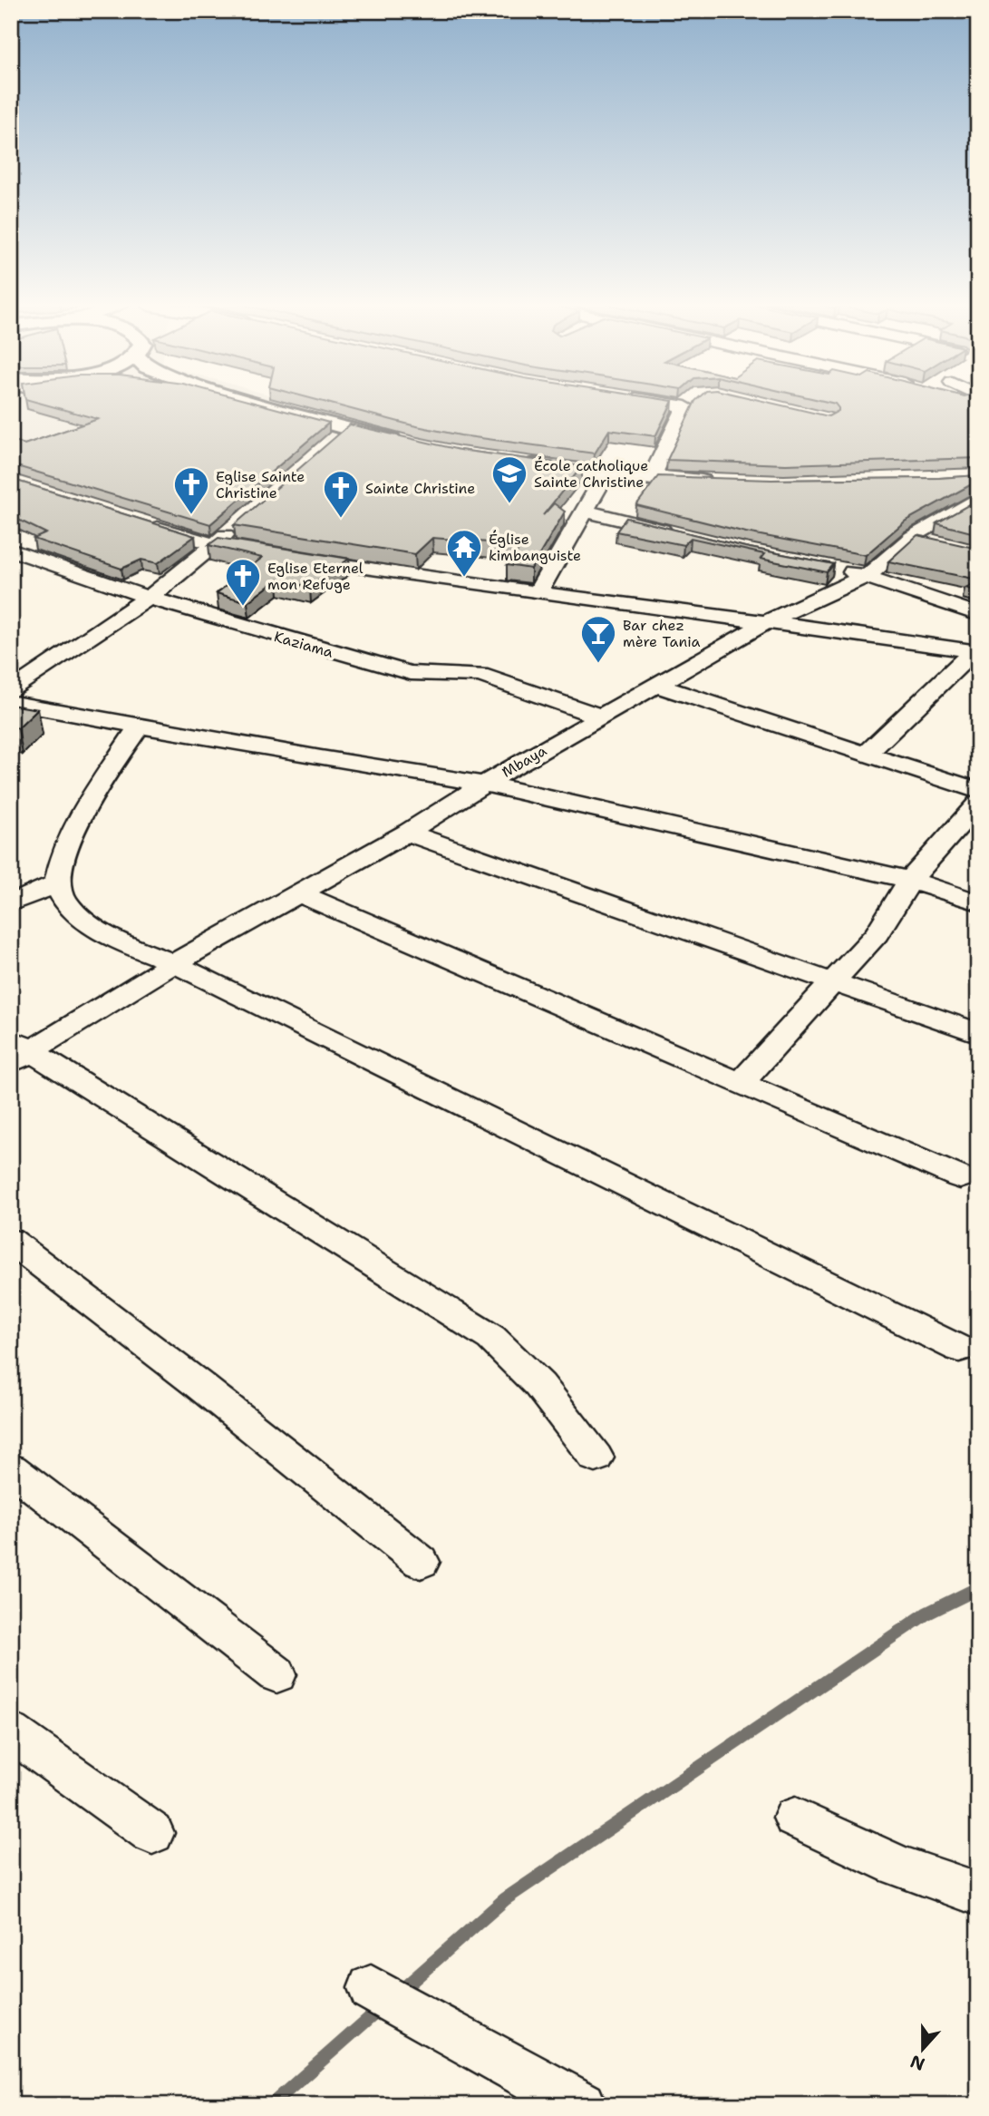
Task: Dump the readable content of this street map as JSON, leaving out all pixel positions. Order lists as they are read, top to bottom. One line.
{"streets":{"street":["Kaziama","Mbaya"]},"crossings":[["Kaziama","Mbaya"]],"places":{"school or university":["École catholique Sainte Christine"],"church":["Eglise Sainte Christine","Sainte Christine","Eglise Eternel mon Refuge"],"temple":["Église kimbanguiste"],"bar":["Bar chez mère Tania"]},"north":"bottom"}
